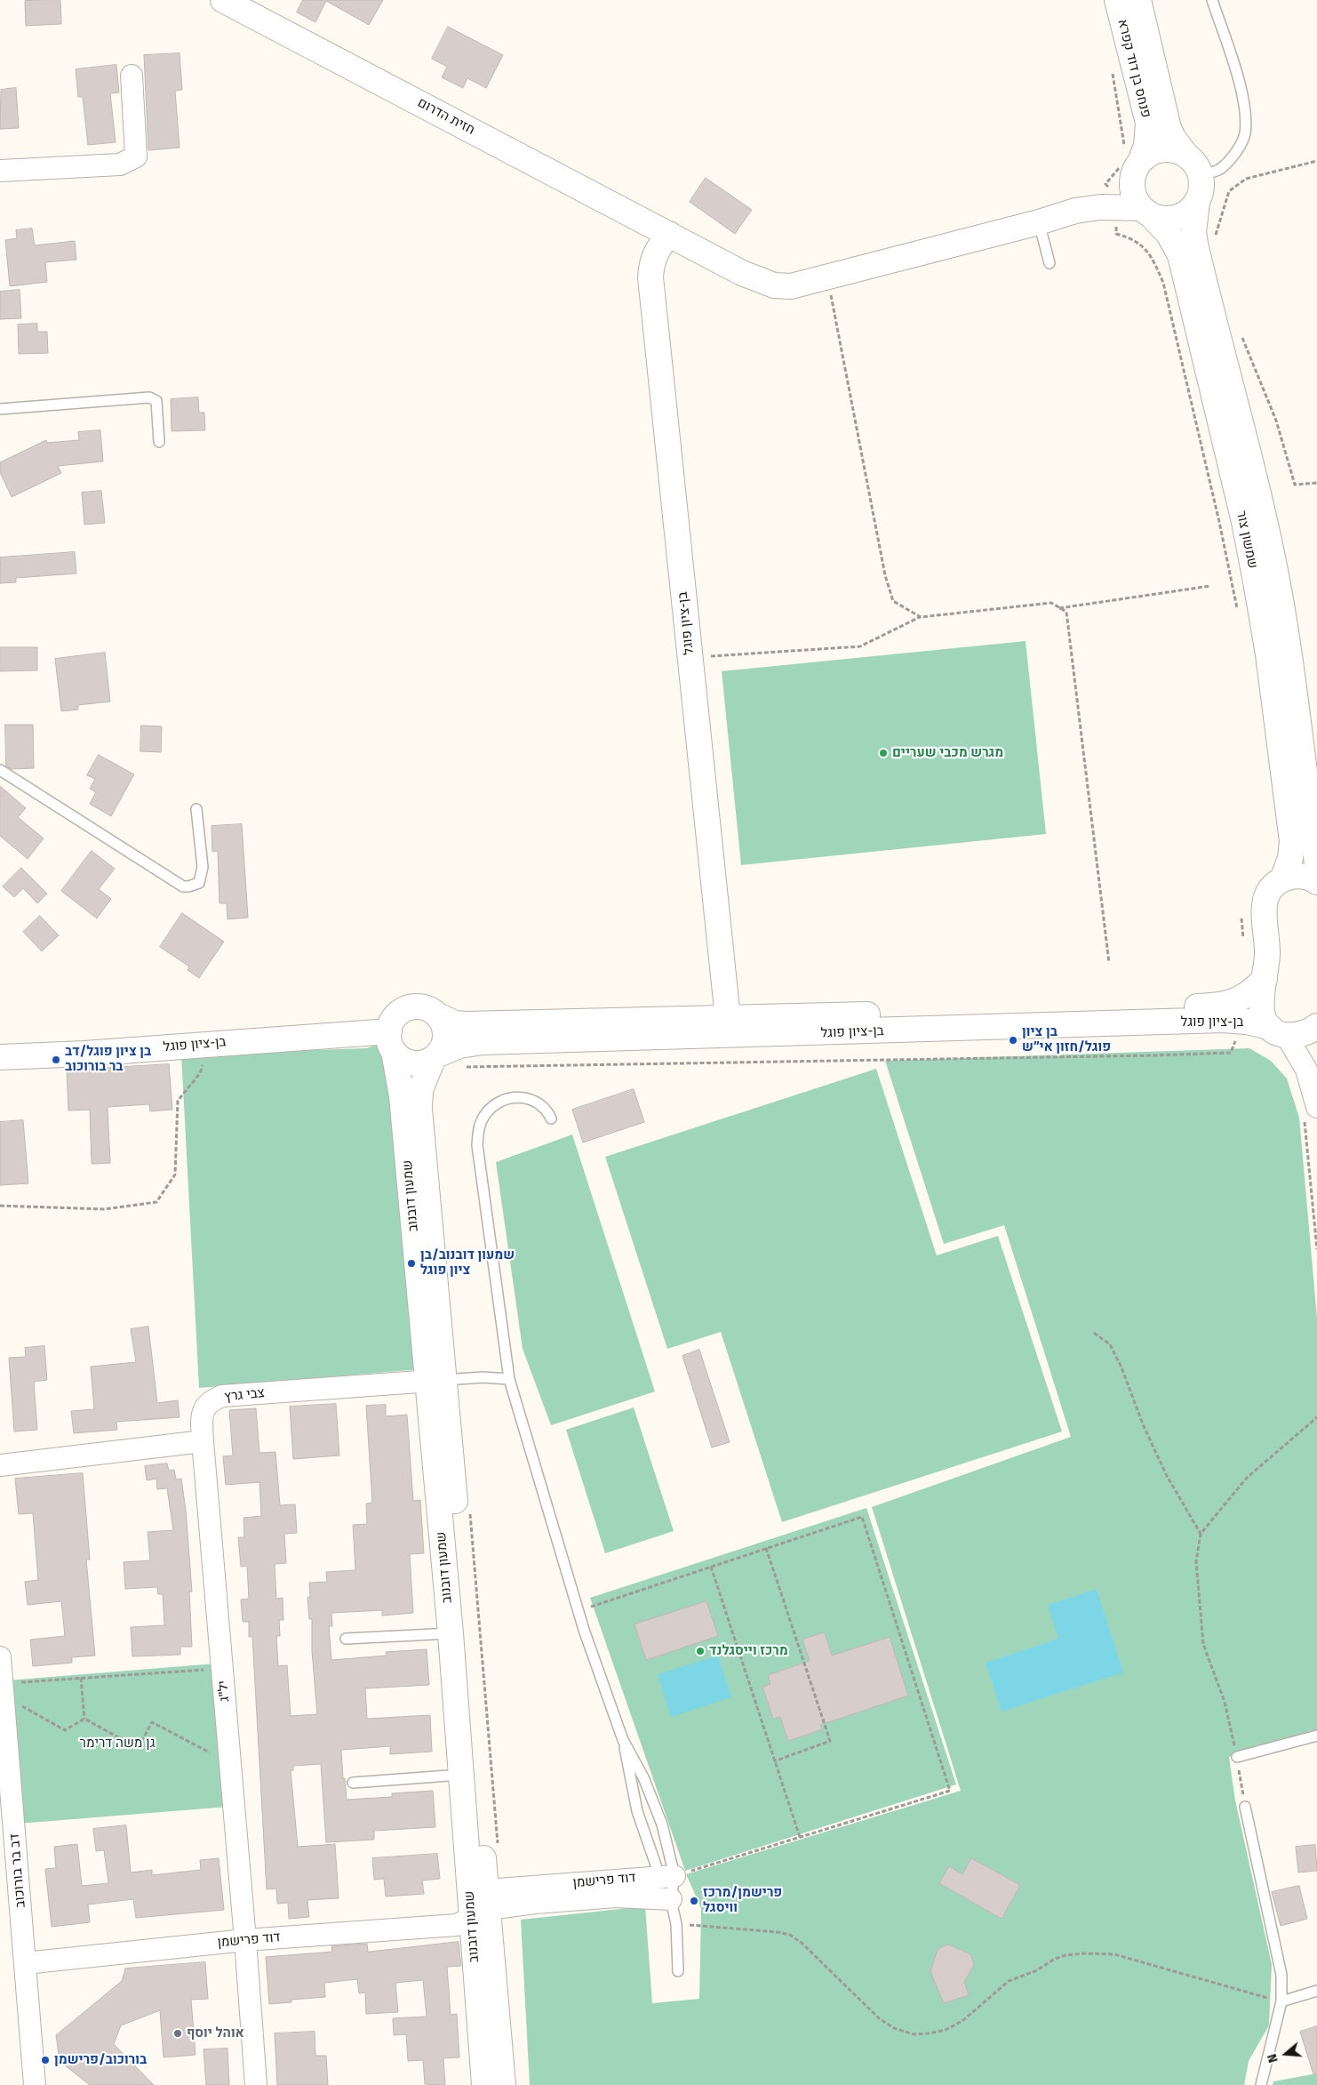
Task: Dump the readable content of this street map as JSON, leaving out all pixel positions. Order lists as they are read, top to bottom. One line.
{"streets":{"street":["פנחס בן דוד קפרא","חזית הדרום","שמשון צור","בן-ציון פוגל","שמעון דובנוב","צבי גרץ","יל\"ג","דב בר בורוכוב","דוד פרישמן"]},"crossings":[["פנחס בן דוד קפרא","חזית הדרום"],["פנחס בן דוד קפרא","שמשון צור"],["חזית הדרום","שמשון צור"],["חזית הדרום","בן-ציון פוגל"],["בן-ציון פוגל","שמעון דובנוב"],["שמעון דובנוב","צבי גרץ"],["שמעון דובנוב","דוד פרישמן"],["צבי גרץ","יל\"ג"],["יל\"ג","דוד פרישמן"],["דב בר בורוכוב","דוד פרישמן"]],"parks":["גן משה דרימר"],"places":["מגרש מכבי שעריים","בן ציון פוגל/חזון אי״ש","בן ציון פוגל/דב בר בורוכוב","שמעון דובנוב/בן ציון פוגל","מרכז וייסגלנד","פרישמן/מרכז וויסגל","אוהל יוסף","בורוכוב/פרישמן"],"north":"left"}
